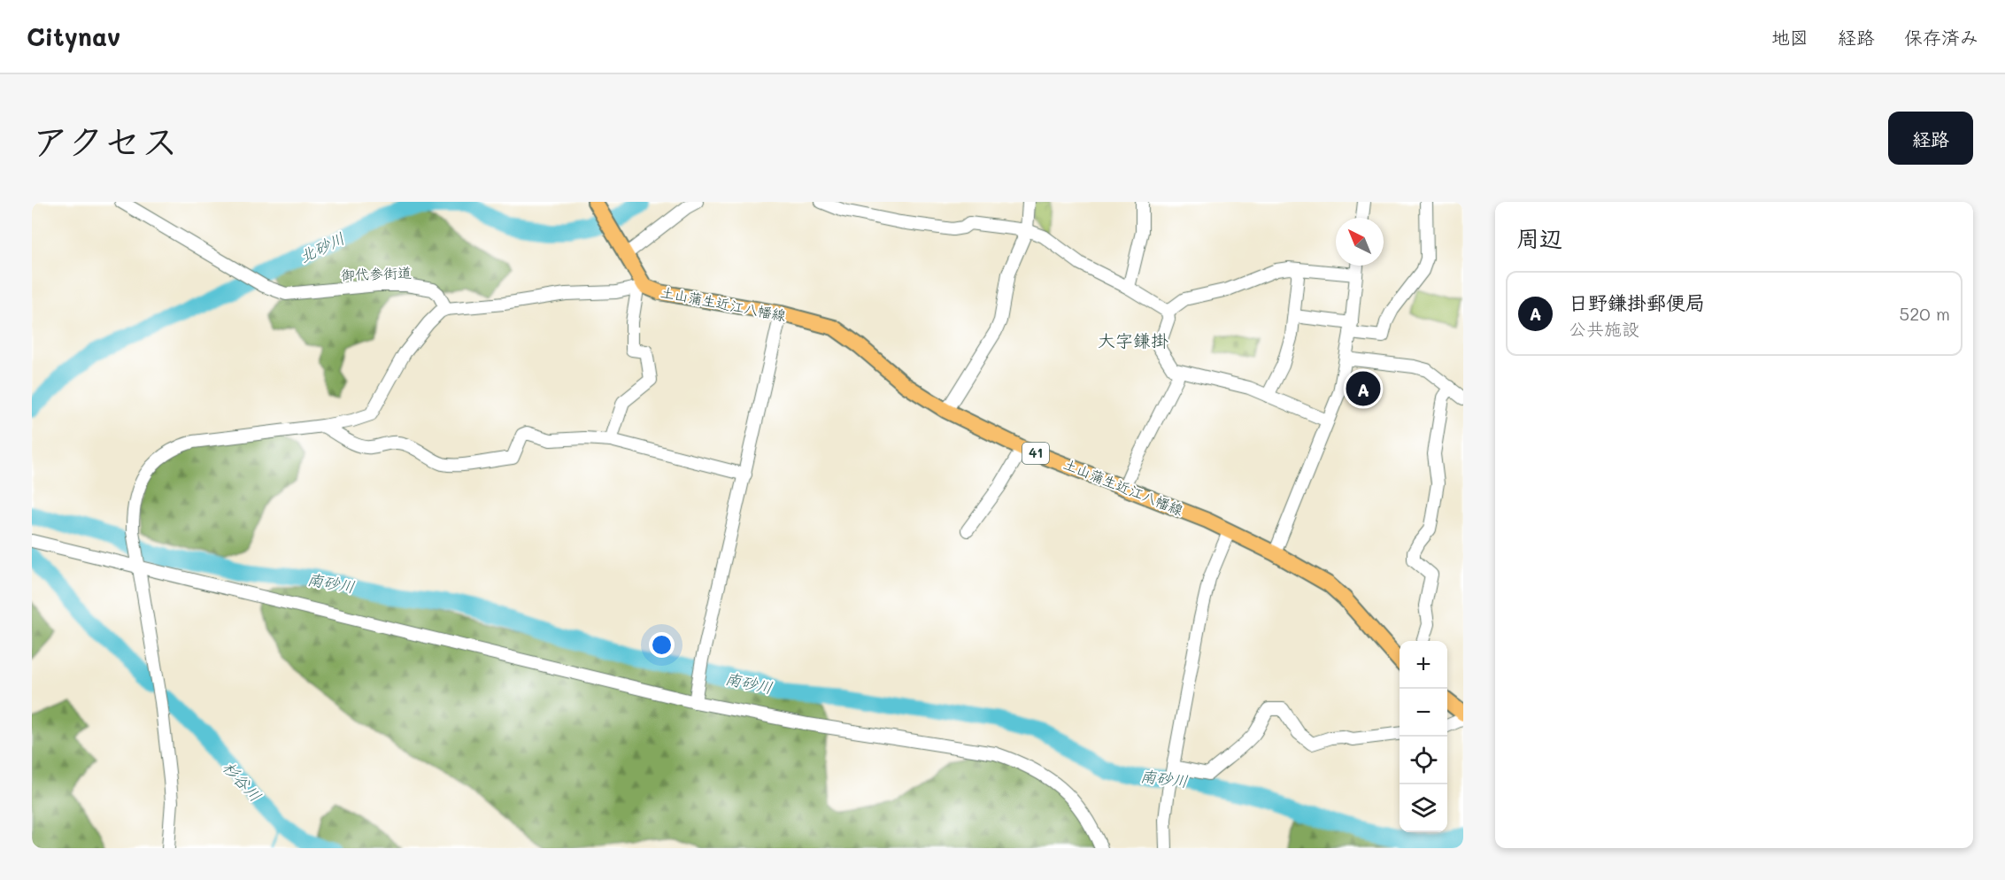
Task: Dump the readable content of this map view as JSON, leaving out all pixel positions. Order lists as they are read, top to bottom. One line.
{"streets":{"main road":["土山蒲生近江八幡線","41"],"street":["御代参街道"]},"districts":["大字鎌掛"],"water":["北砂川","南砂川","杉谷川"],"north":"top left","page":{"header":"Citynav","nav":["地図","経路","保存済み"],"title":"アクセス","buttons":"経路","heading":"周辺","list":[{"mark":"A","name":"日野鎌掛郵便局","note":"公共施設","value":"520 m"}],"pins":"A","map_buttons":["+","−"]}}
